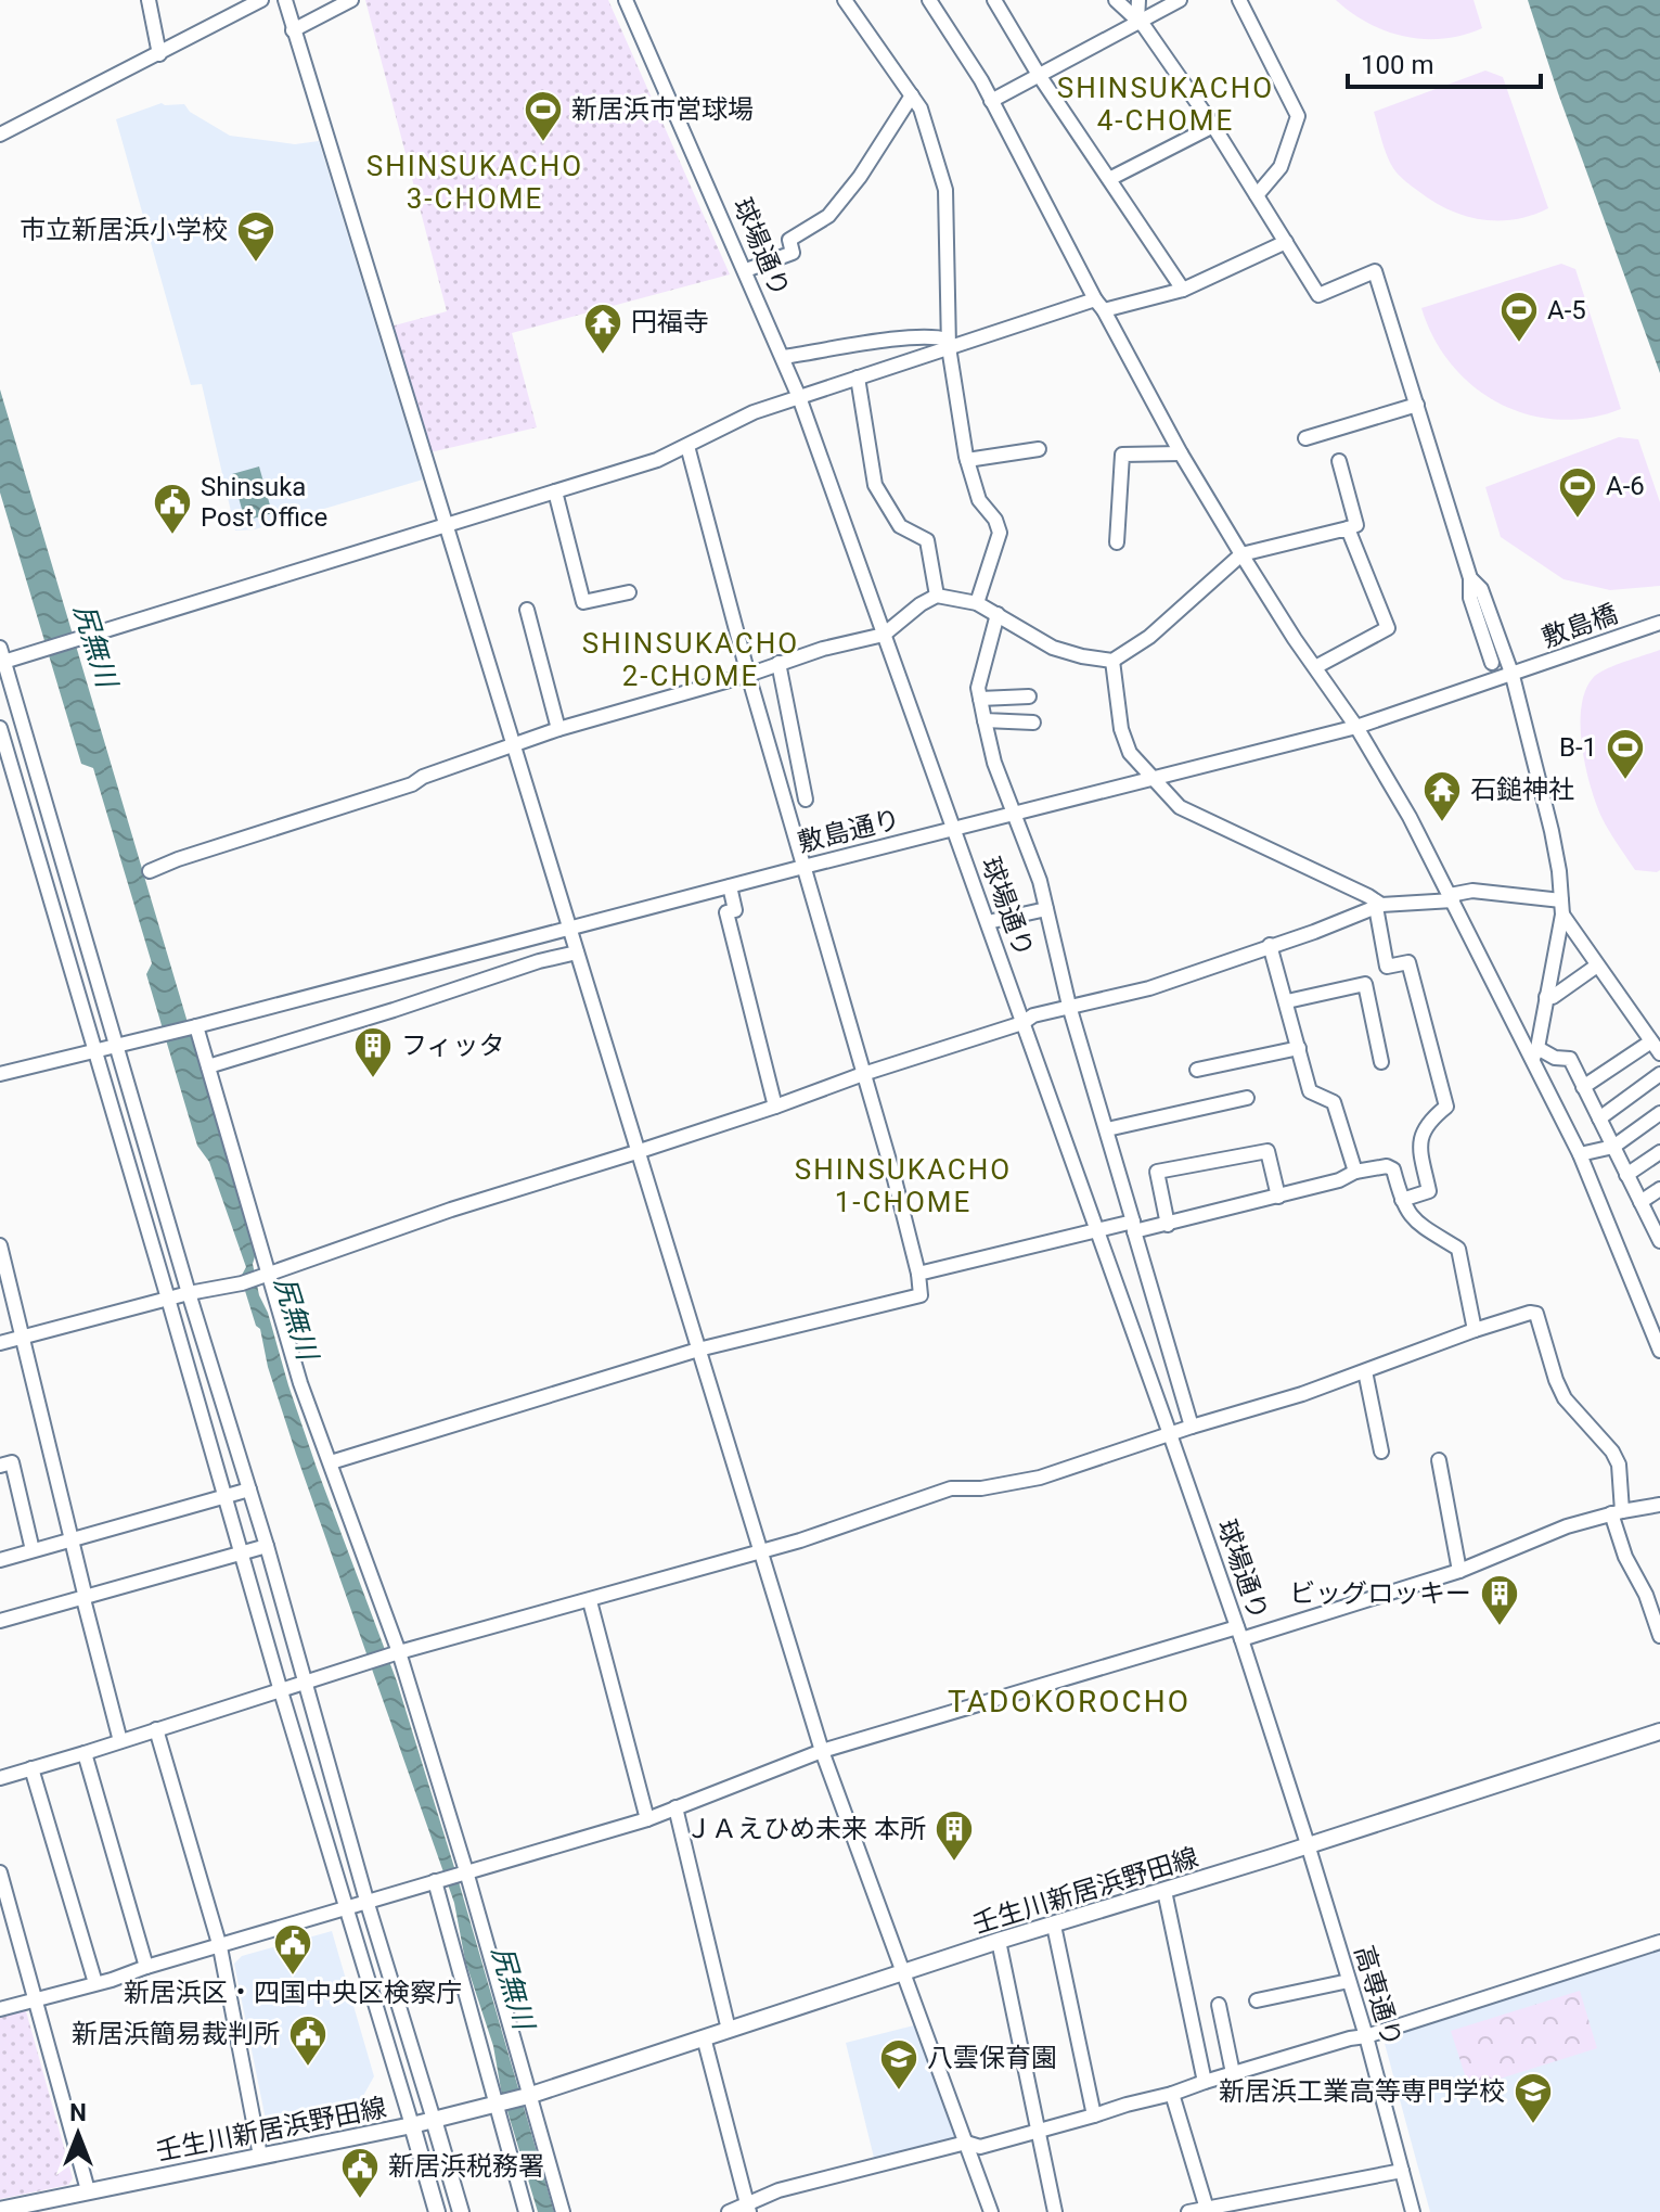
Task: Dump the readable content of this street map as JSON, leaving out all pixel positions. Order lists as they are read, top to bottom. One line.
{"streets":{"main road":["壬生川新居浜野田線"],"street":["球場通り","敷島橋","敷島通り","高専通り"]},"crossings":[["球場通り","敷島通り"],["球場通り","壬生川新居浜野田線"],["球場通り","高専通り"],["敷島橋","敷島通り"],["壬生川新居浜野田線","高専通り"]],"districts":["SHINSUKACHO 4-CHOME","SHINSUKACHO 3-CHOME","SHINSUKACHO 2-CHOME","SHINSUKACHO 1-CHOME","TADOKOROCHO"],"water":["尻無川"],"places":{"sports":["新居浜市営球場","A-5","A-6","B-1"],"school or university":["市立新居浜小学校","八雲保育園","新居浜工業高等専門学校"],"temple":["円福寺","石鎚神社"],"public building":["Shinsuka Post Office","新居浜区・四国中央区検察庁","新居浜簡易裁判所","新居浜税務署"],"building":["フィッタ","ビッグロッキー","ＪＡえひめ未来 本所"]},"scale_bar":"100 m","north":"top"}
